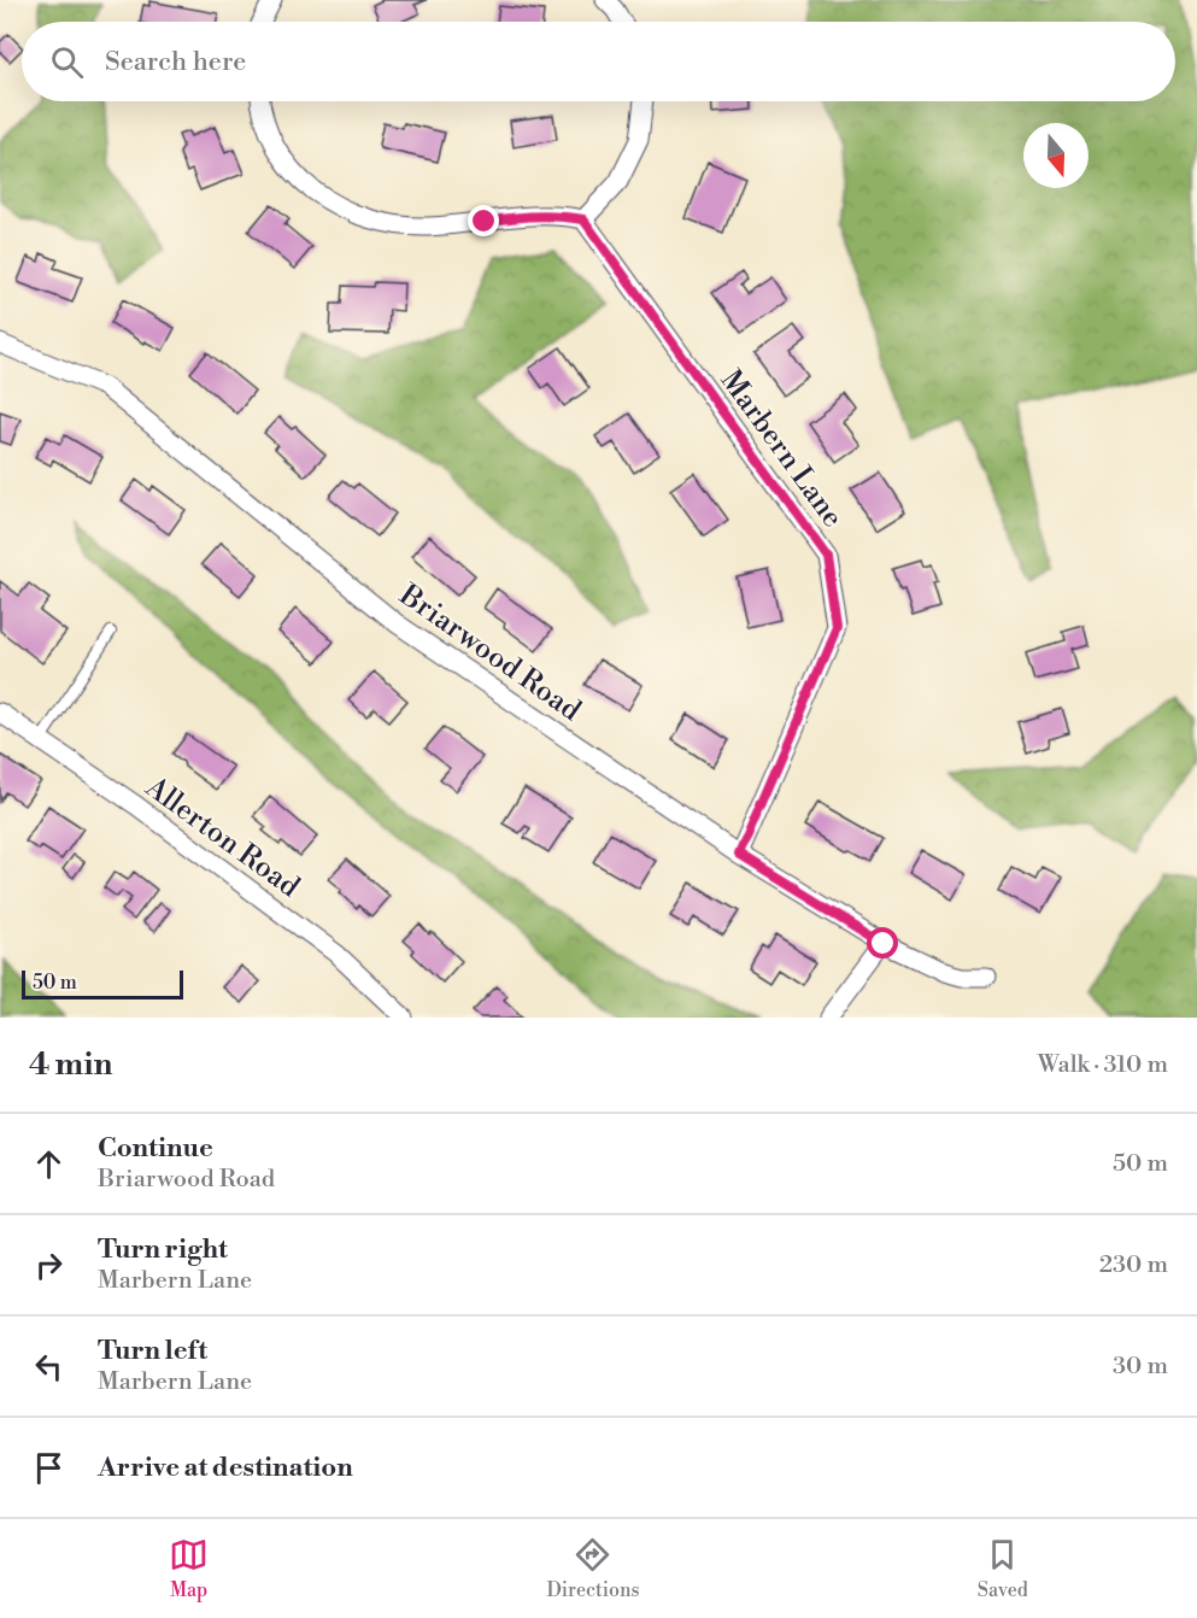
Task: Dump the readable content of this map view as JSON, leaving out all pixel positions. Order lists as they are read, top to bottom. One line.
{"streets":{"street":["Marbern Lane","Briarwood Road","Allerton Road"]},"crossings":[["Marbern Lane","Briarwood Road"]],"scale_bar":"50 m","north":"bottom","page":{"search":"Search here","scale":"50 m","heading":["4 min","Walk · 310 m"],"list":[["Continue","Briarwood Road","50 m"],["Turn right","Marbern Lane","230 m"],["Turn left","Marbern Lane","30 m"],"Arrive at destination"],"nav":["Map","Directions","Saved"]}}
